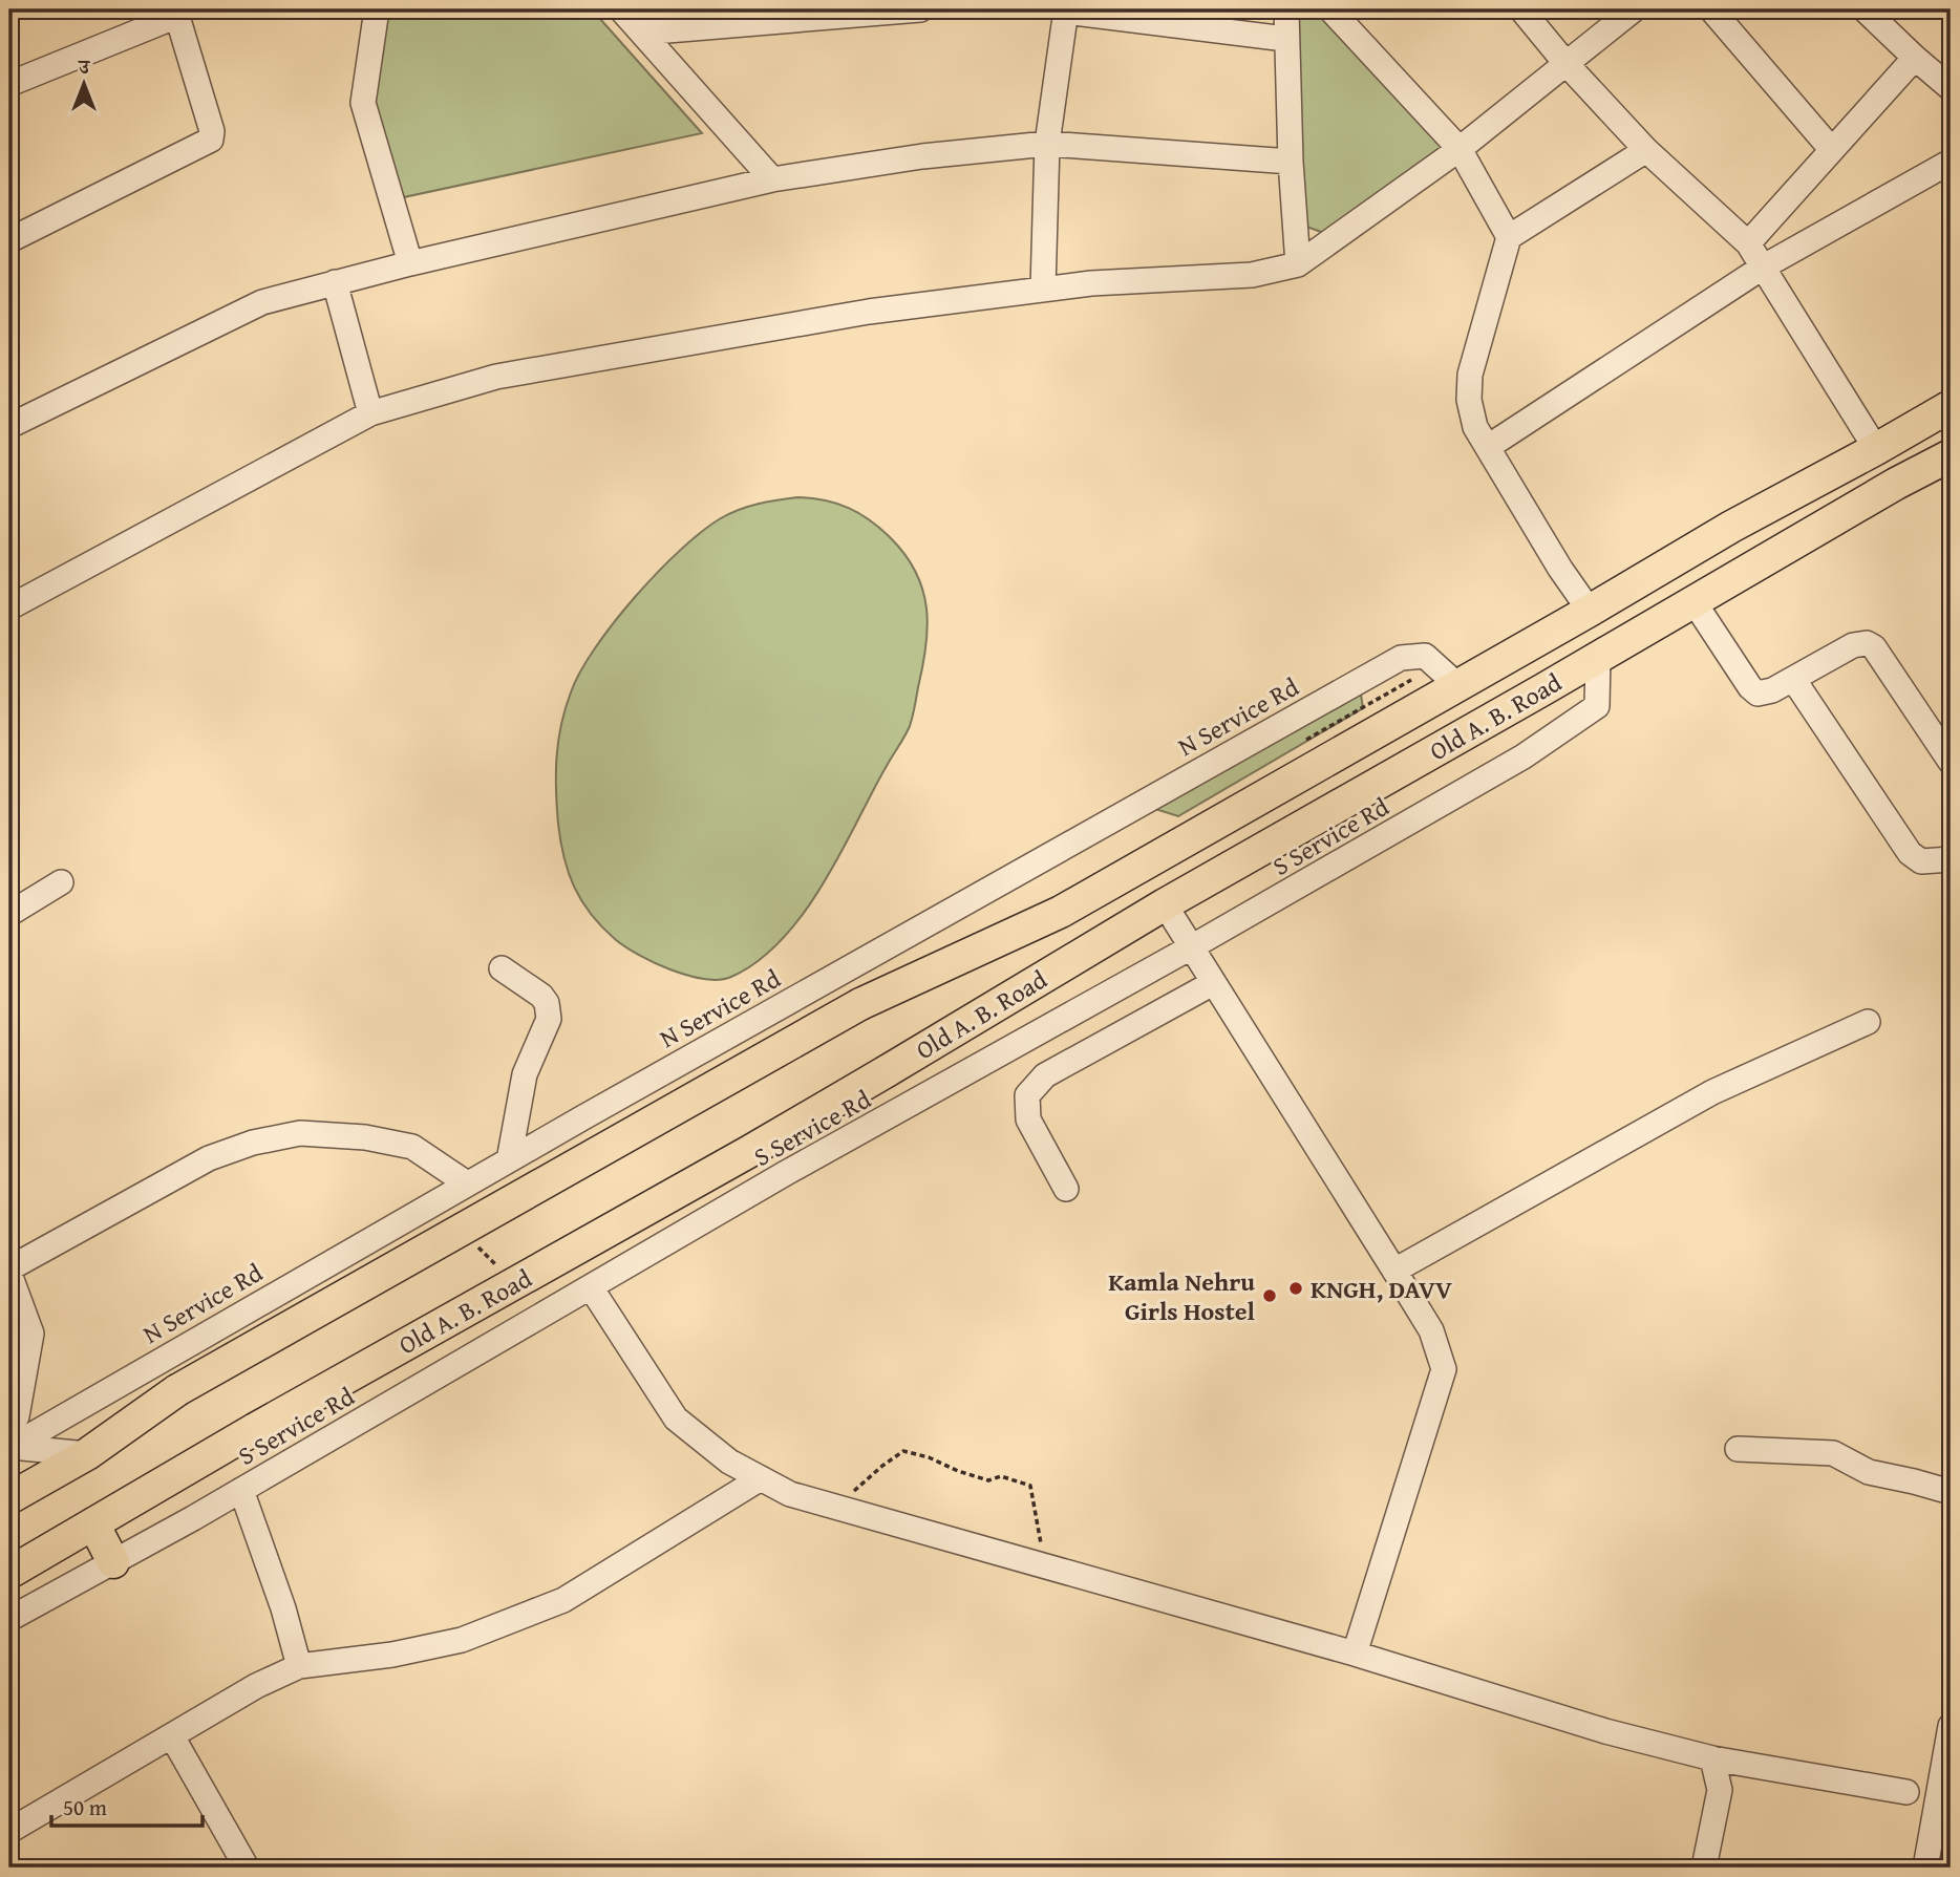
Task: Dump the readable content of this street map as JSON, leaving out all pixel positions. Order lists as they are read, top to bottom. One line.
{"streets":{"main road":["Old A. B. Road"],"street":["N Service Rd","S Service Rd"]},"crossings":[["N Service Rd","Old A. B. Road"],["Old A. B. Road","S Service Rd"]],"places":["KNGH, DAVV","Kamla Nehru Girls Hostel"],"scale_bar":"50 m","north":"top"}
